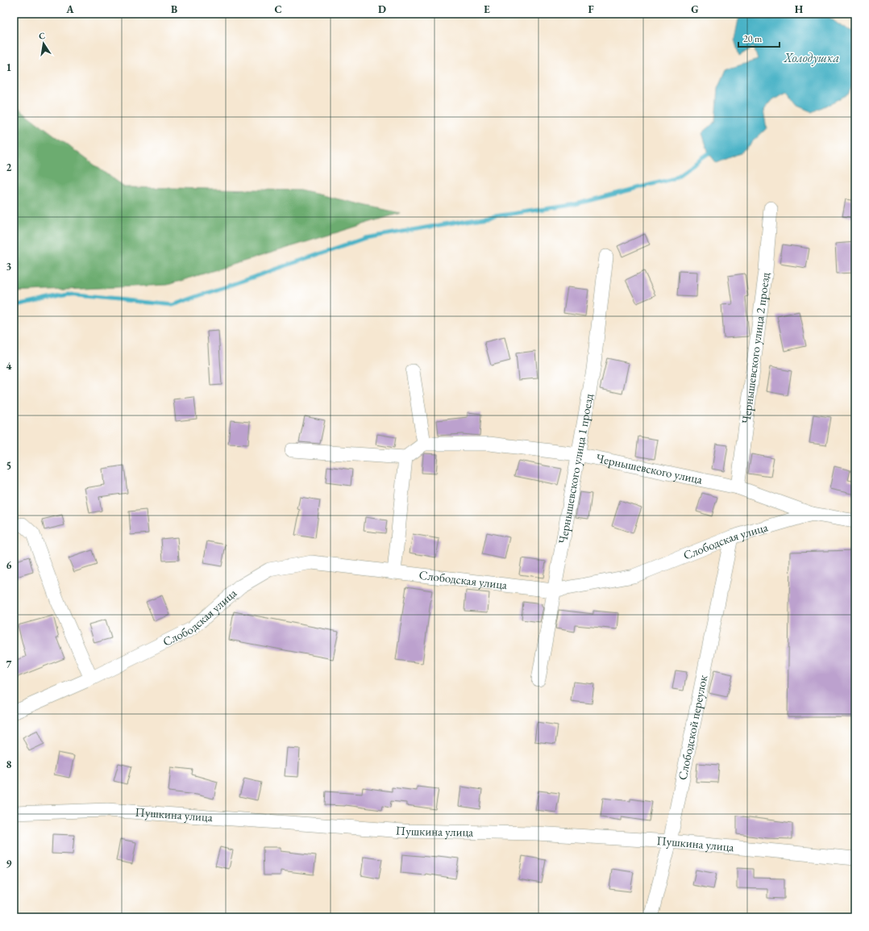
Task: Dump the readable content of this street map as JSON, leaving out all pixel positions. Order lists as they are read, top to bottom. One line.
{"streets":{"street":["Чернышевского улица 2 проезд","Чернышевского улица 1 проезд","Чернышевского улица","Слободская улица","Слободской переулок","Пушкина улица"]},"crossings":[["Чернышевского улица 2 проезд","Чернышевского улица"],["Чернышевского улица 1 проезд","Чернышевского улица"],["Чернышевского улица 1 проезд","Слободская улица"],["Чернышевского улица","Слободская улица"],["Слободская улица","Слободской переулок"],["Слободской переулок","Пушкина улица"]],"water":["Холодушка"],"scale_bar":"20 m","north":"top","grid":{"columns":["A","B","C","D","E","F","G","H"],"rows":["1","2","3","4","5","6","7","8","9"]}}
